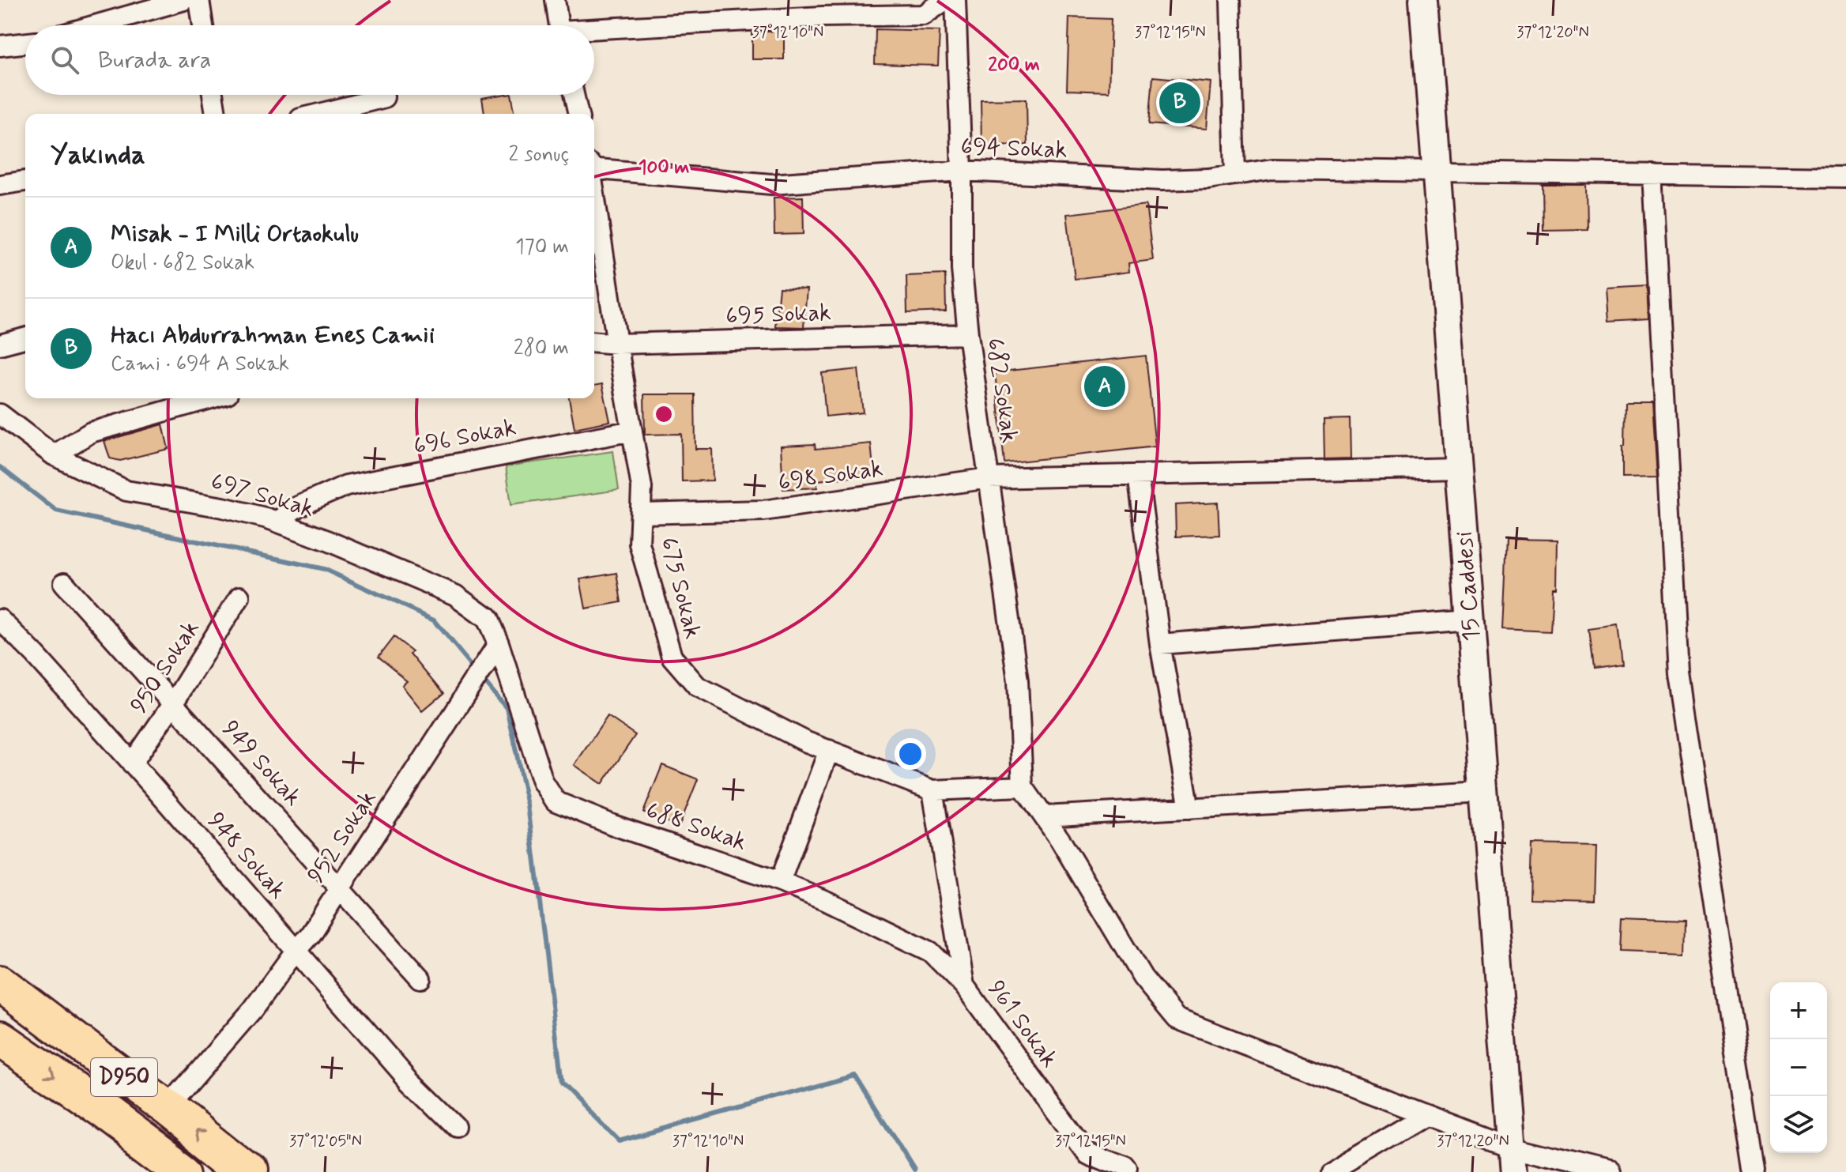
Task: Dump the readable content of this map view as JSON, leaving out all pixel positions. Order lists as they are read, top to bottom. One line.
{"streets":{"highway":["D950"],"street":["694 Sokak","695 Sokak","682 Sokak","696 Sokak","698 Sokak","697 Sokak","15 Caddesi","675 Sokak","950 Sokak","949 Sokak","688 Sokak","952 Sokak","948 Sokak","961 Sokak"]},"crossings":[["694 Sokak","682 Sokak"],["694 Sokak","15 Caddesi"],["695 Sokak","682 Sokak"],["695 Sokak","675 Sokak"],["682 Sokak","698 Sokak"],["696 Sokak","697 Sokak"],["696 Sokak","675 Sokak"],["698 Sokak","15 Caddesi"],["698 Sokak","675 Sokak"],["697 Sokak","688 Sokak"],["697 Sokak","952 Sokak"],["675 Sokak","961 Sokak"],["950 Sokak","949 Sokak"],["950 Sokak","948 Sokak"],["949 Sokak","952 Sokak"],["688 Sokak","952 Sokak"],["688 Sokak","961 Sokak"],["952 Sokak","948 Sokak"],["952 Sokak","D950"]],"page":{"search":"Burada ara","pins":["B","A"],"heading":["Yakında","2 sonuç"],"list":[{"mark":"A","name":"Misak - I Milli Ortaokulu","note":"Okul · 682 Sokak","value":"170 m"},{"mark":"B","name":"Hacı Abdurrahman Enes Camii","note":"Cami · 694 A Sokak","value":"280 m"}],"map_buttons":["+","−"]},"coordinates":["37°12'10\"N","37°12'15\"N","37°12'20\"N","37°12'05\"N"],"rings":["200 m","100 m"]}
